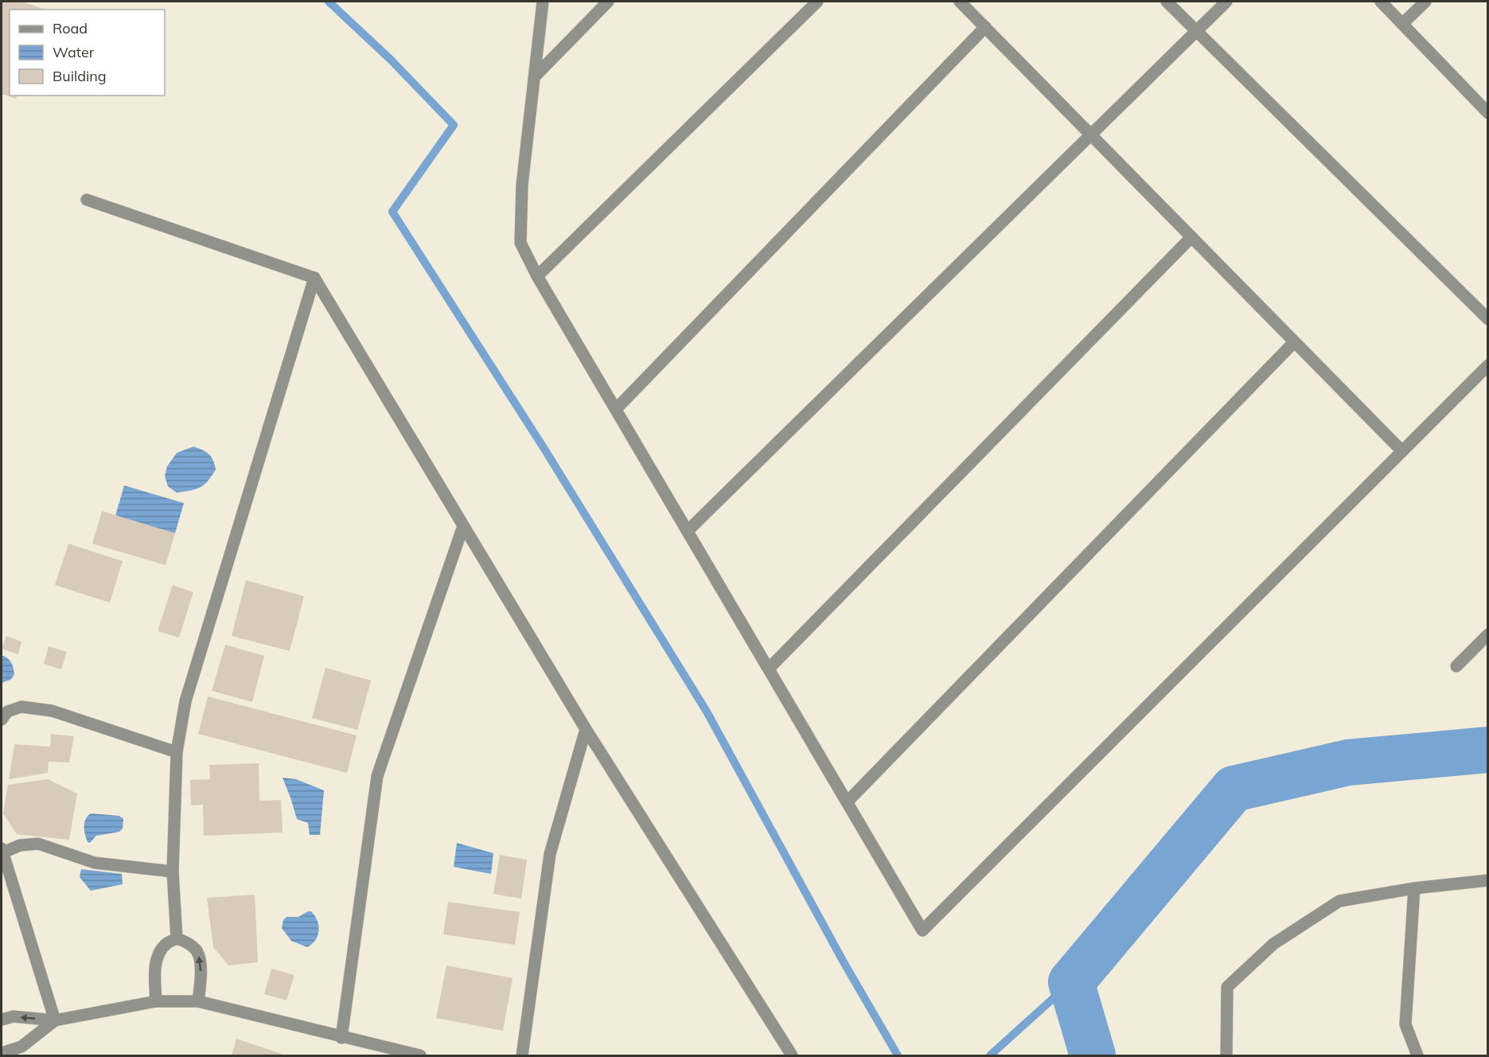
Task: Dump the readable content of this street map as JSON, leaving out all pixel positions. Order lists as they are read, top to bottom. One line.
{"legend":["Road","Water","Building"]}
